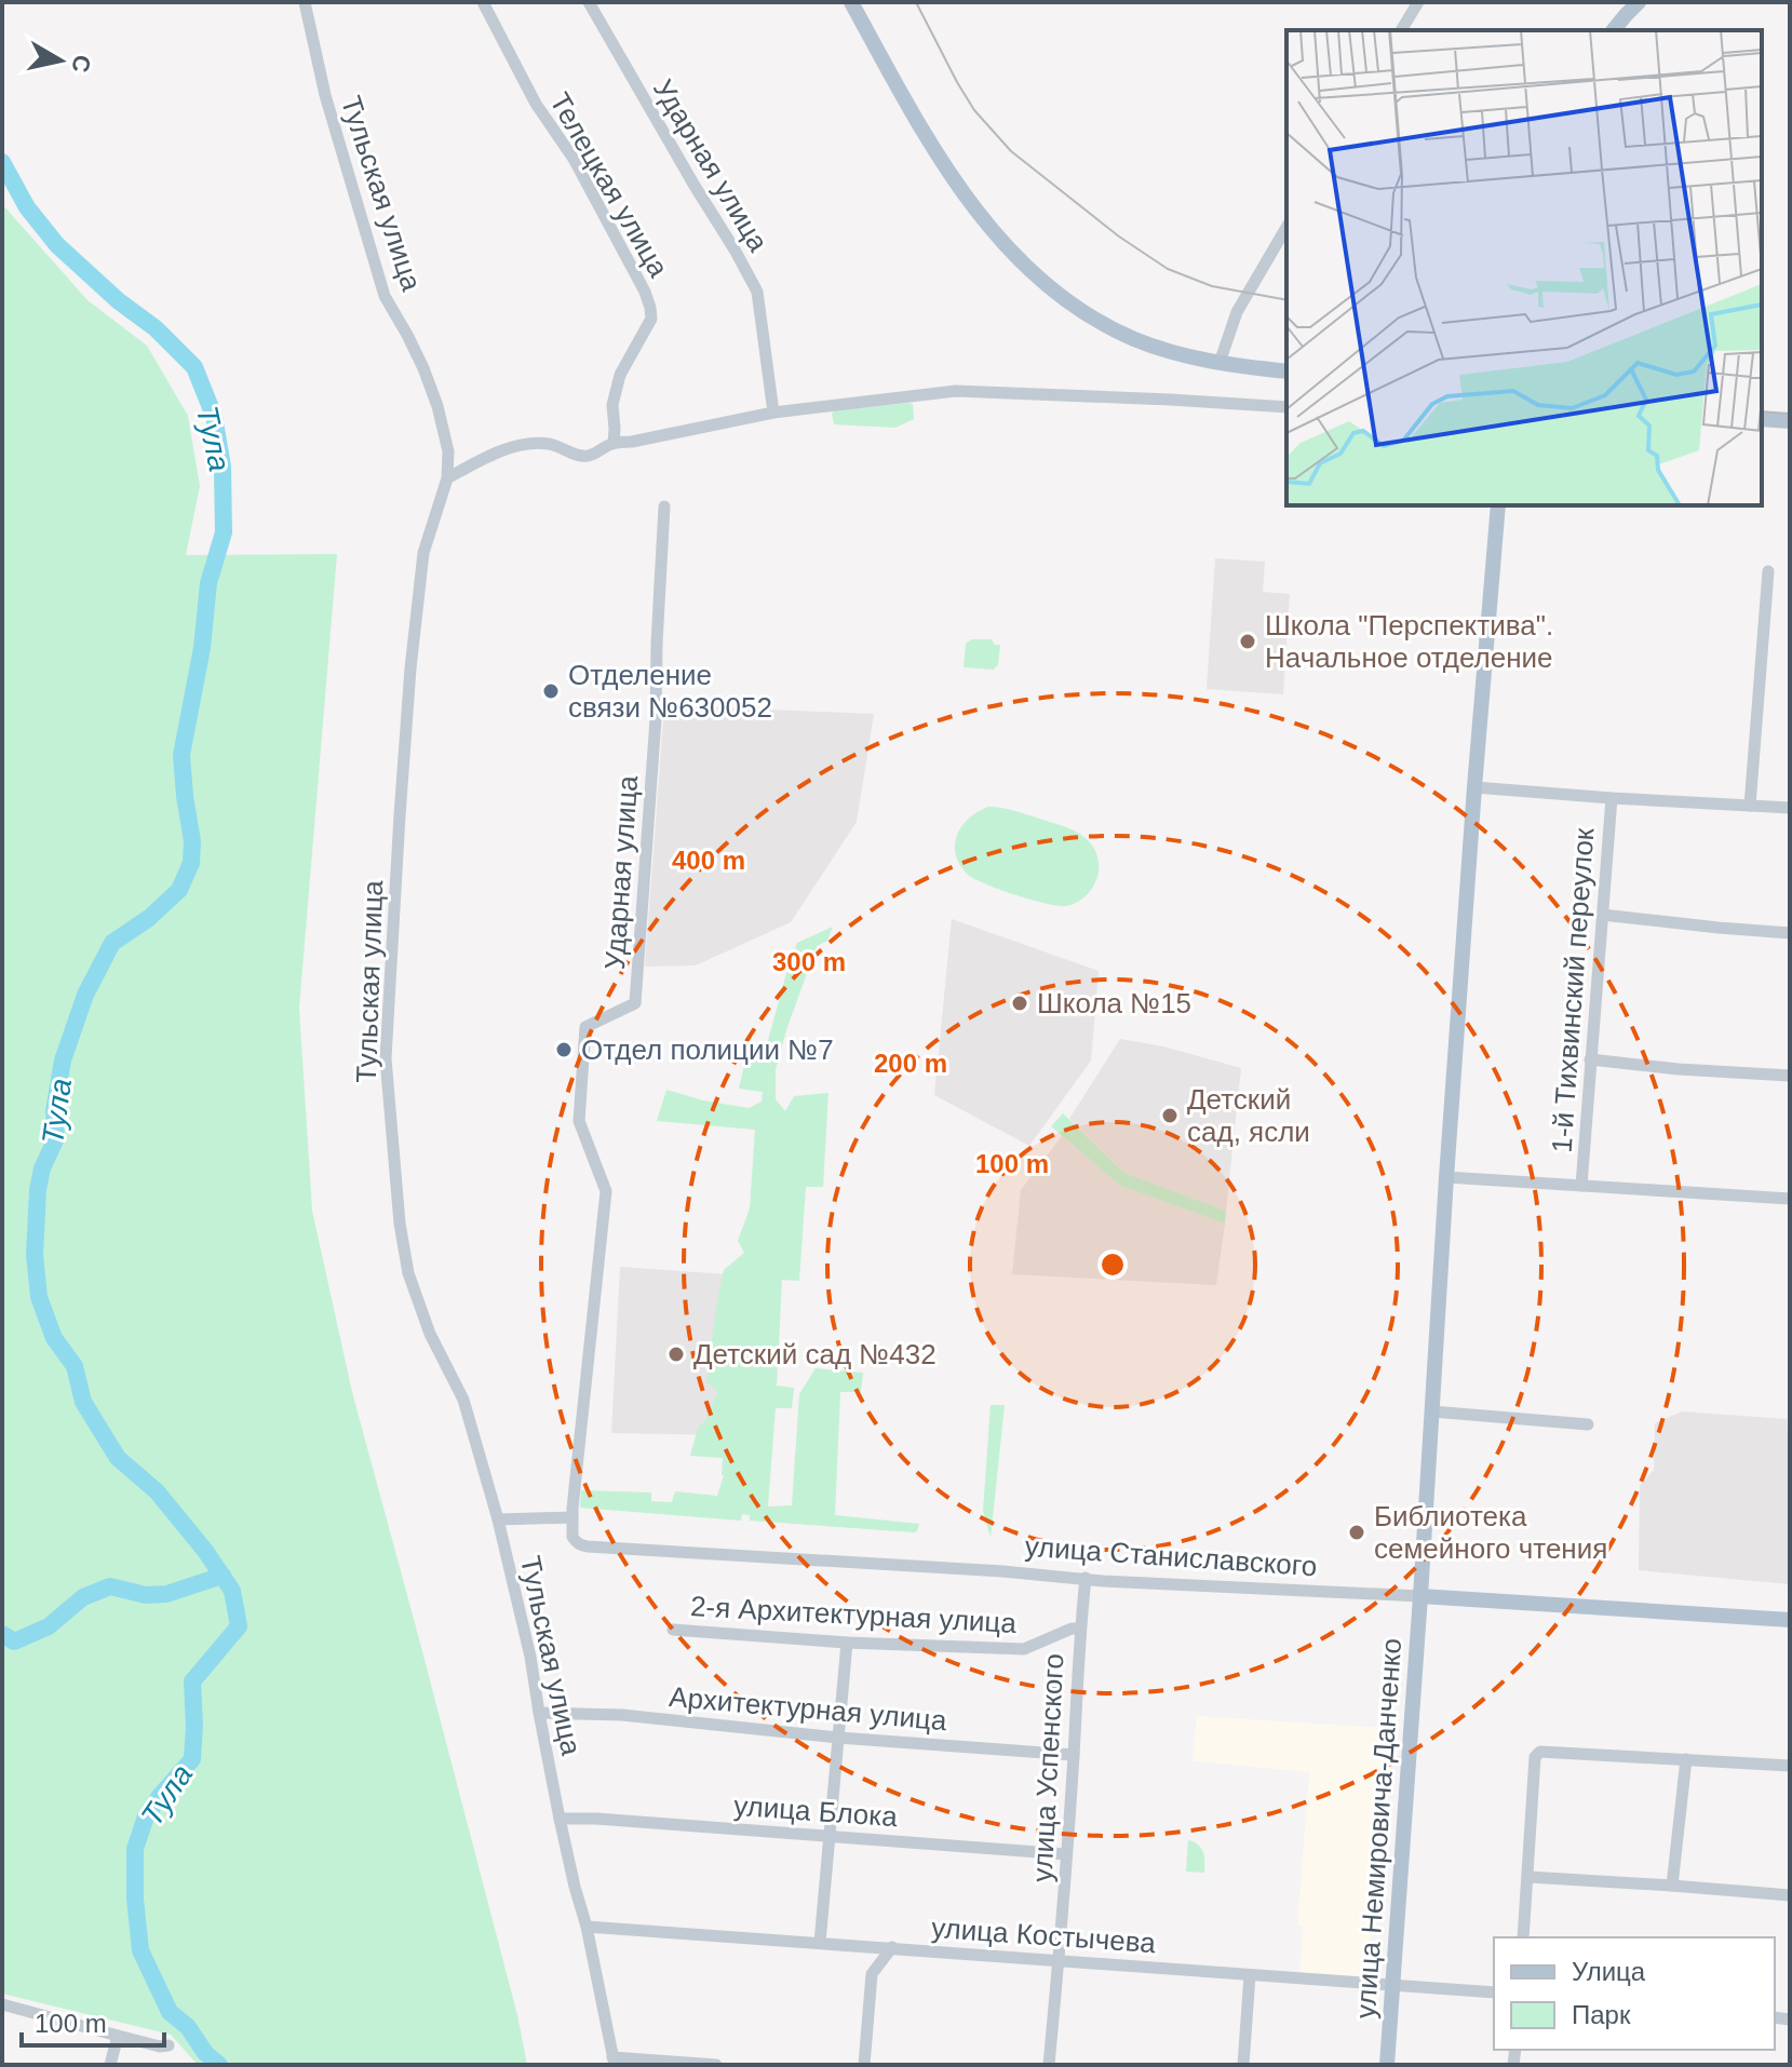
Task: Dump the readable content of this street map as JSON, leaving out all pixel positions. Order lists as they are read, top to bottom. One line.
{"streets":{"main road":["улица Станиславского","улица Немировича-Данченко"],"street":["Ударная улица","Телецкая улица","Тульская улица","1-й Тихвинский переулок","2-я Архитектурная улица","Архитектурная улица","улица Успенского","улица Блока","улица Костычева"]},"crossings":[["Ударная улица","улица Станиславского"],["Тульская улица","Архитектурная улица"],["Тульская улица","улица Блока"],["Тульская улица","улица Костычева"],["улица Станиславского","улица Успенского"],["улица Станиславского","улица Немировича-Данченко"],["2-я Архитектурная улица","улица Успенского"],["Архитектурная улица","улица Успенского"],["улица Успенского","улица Блока"],["улица Успенского","улица Костычева"],["улица Немировича-Данченко","улица Костычева"]],"water":["Тула"],"places":["Школа \"Перспектива\". Начальное отделение","Отделение связи №630052","Школа №15","Отдел полиции №7","Детский сад, ясли","Детский сад №432","Библиотека семейного чтения"],"legend":["Улица","Парк"],"scale_bar":"100 m","north":"right","rings":["400 m","300 m","200 m","100 m"]}
